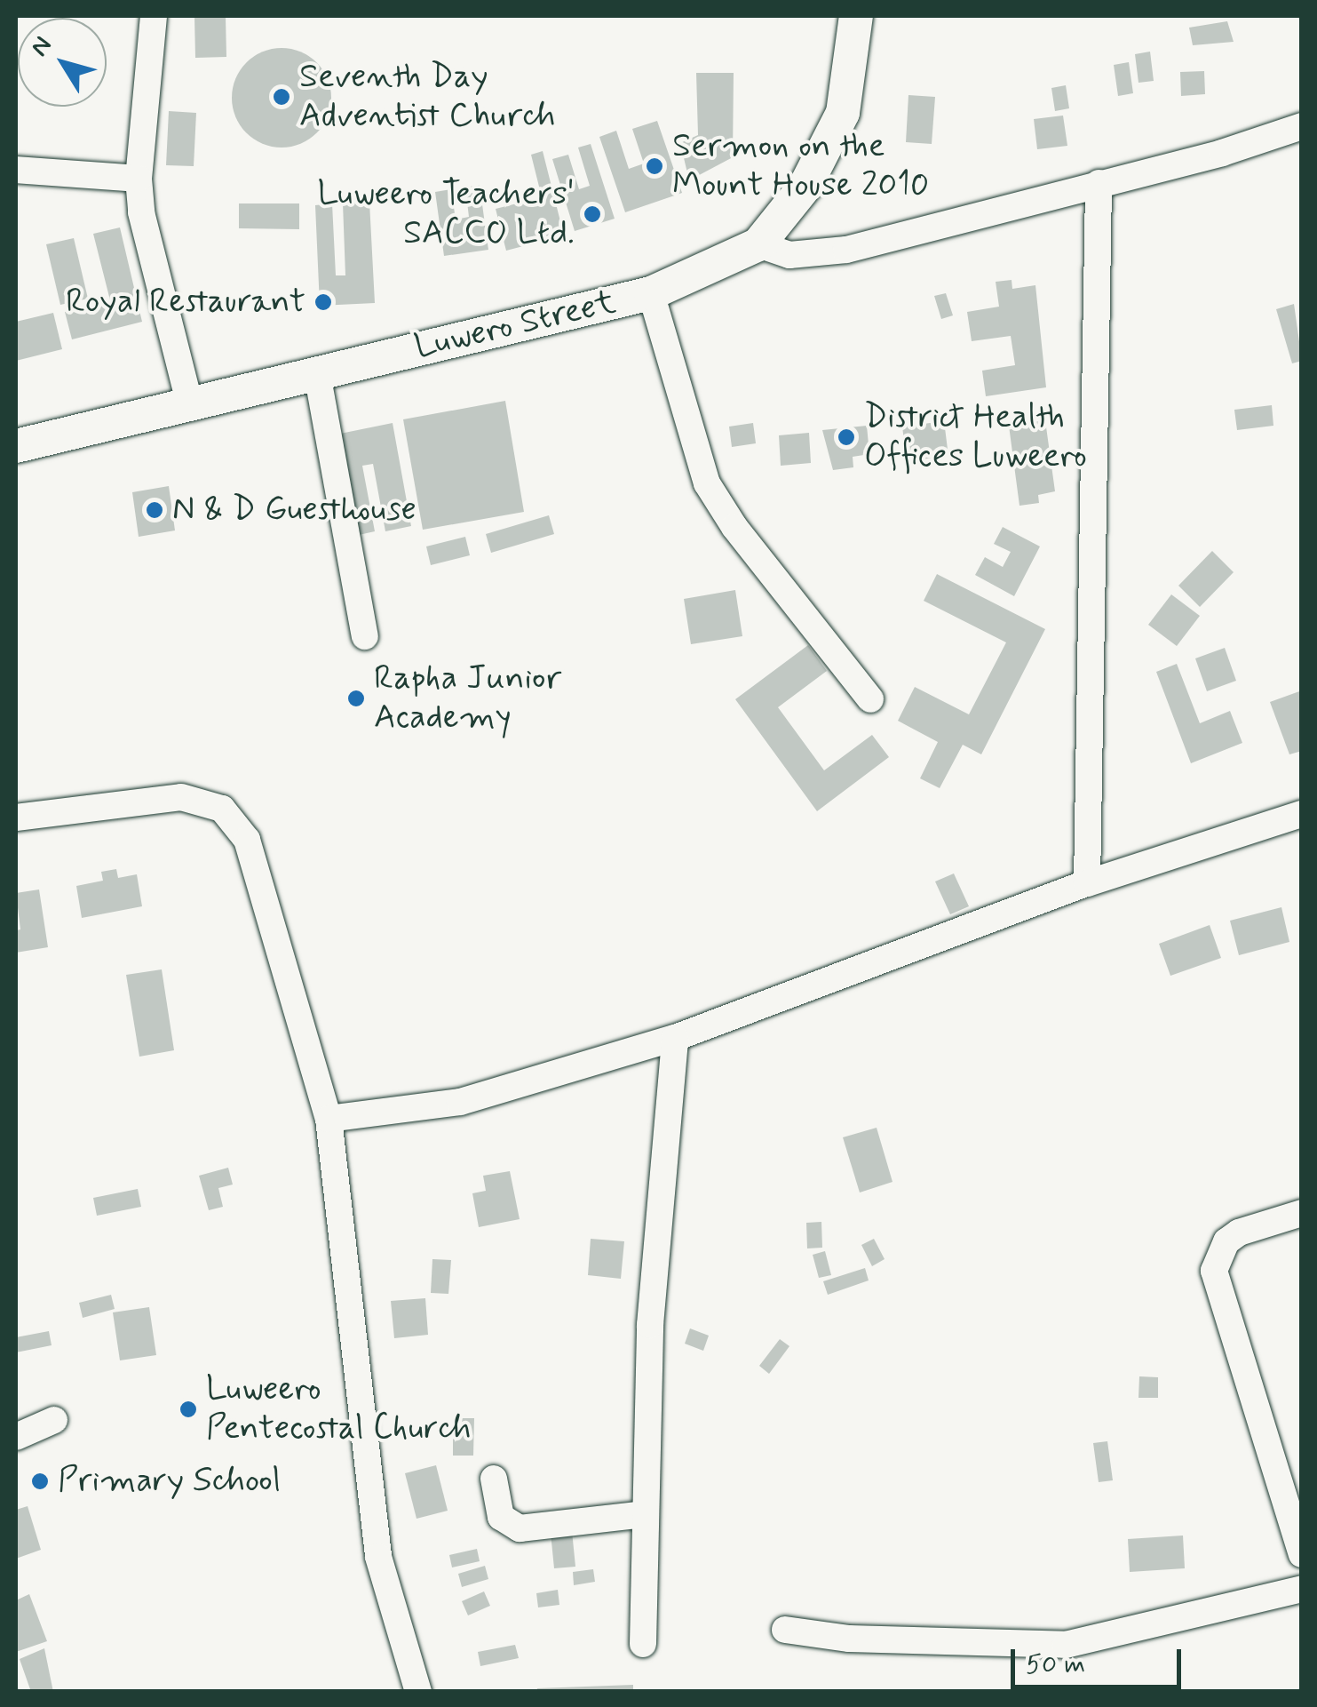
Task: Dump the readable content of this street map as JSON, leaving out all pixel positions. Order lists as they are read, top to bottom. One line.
{"streets":{"main road":["Luwero Street"]},"places":["Seventh Day Adventist Church","Sermon on the Mount House 2010","Luweero Teachers' SACCO Ltd.","Royal Restaurant","District Health Offices Luweero","N & D Guesthouse","Rapha Junior Academy","Luweero Pentecostal Church","Primary School"],"scale_bar":"50 m","north":"top left"}
